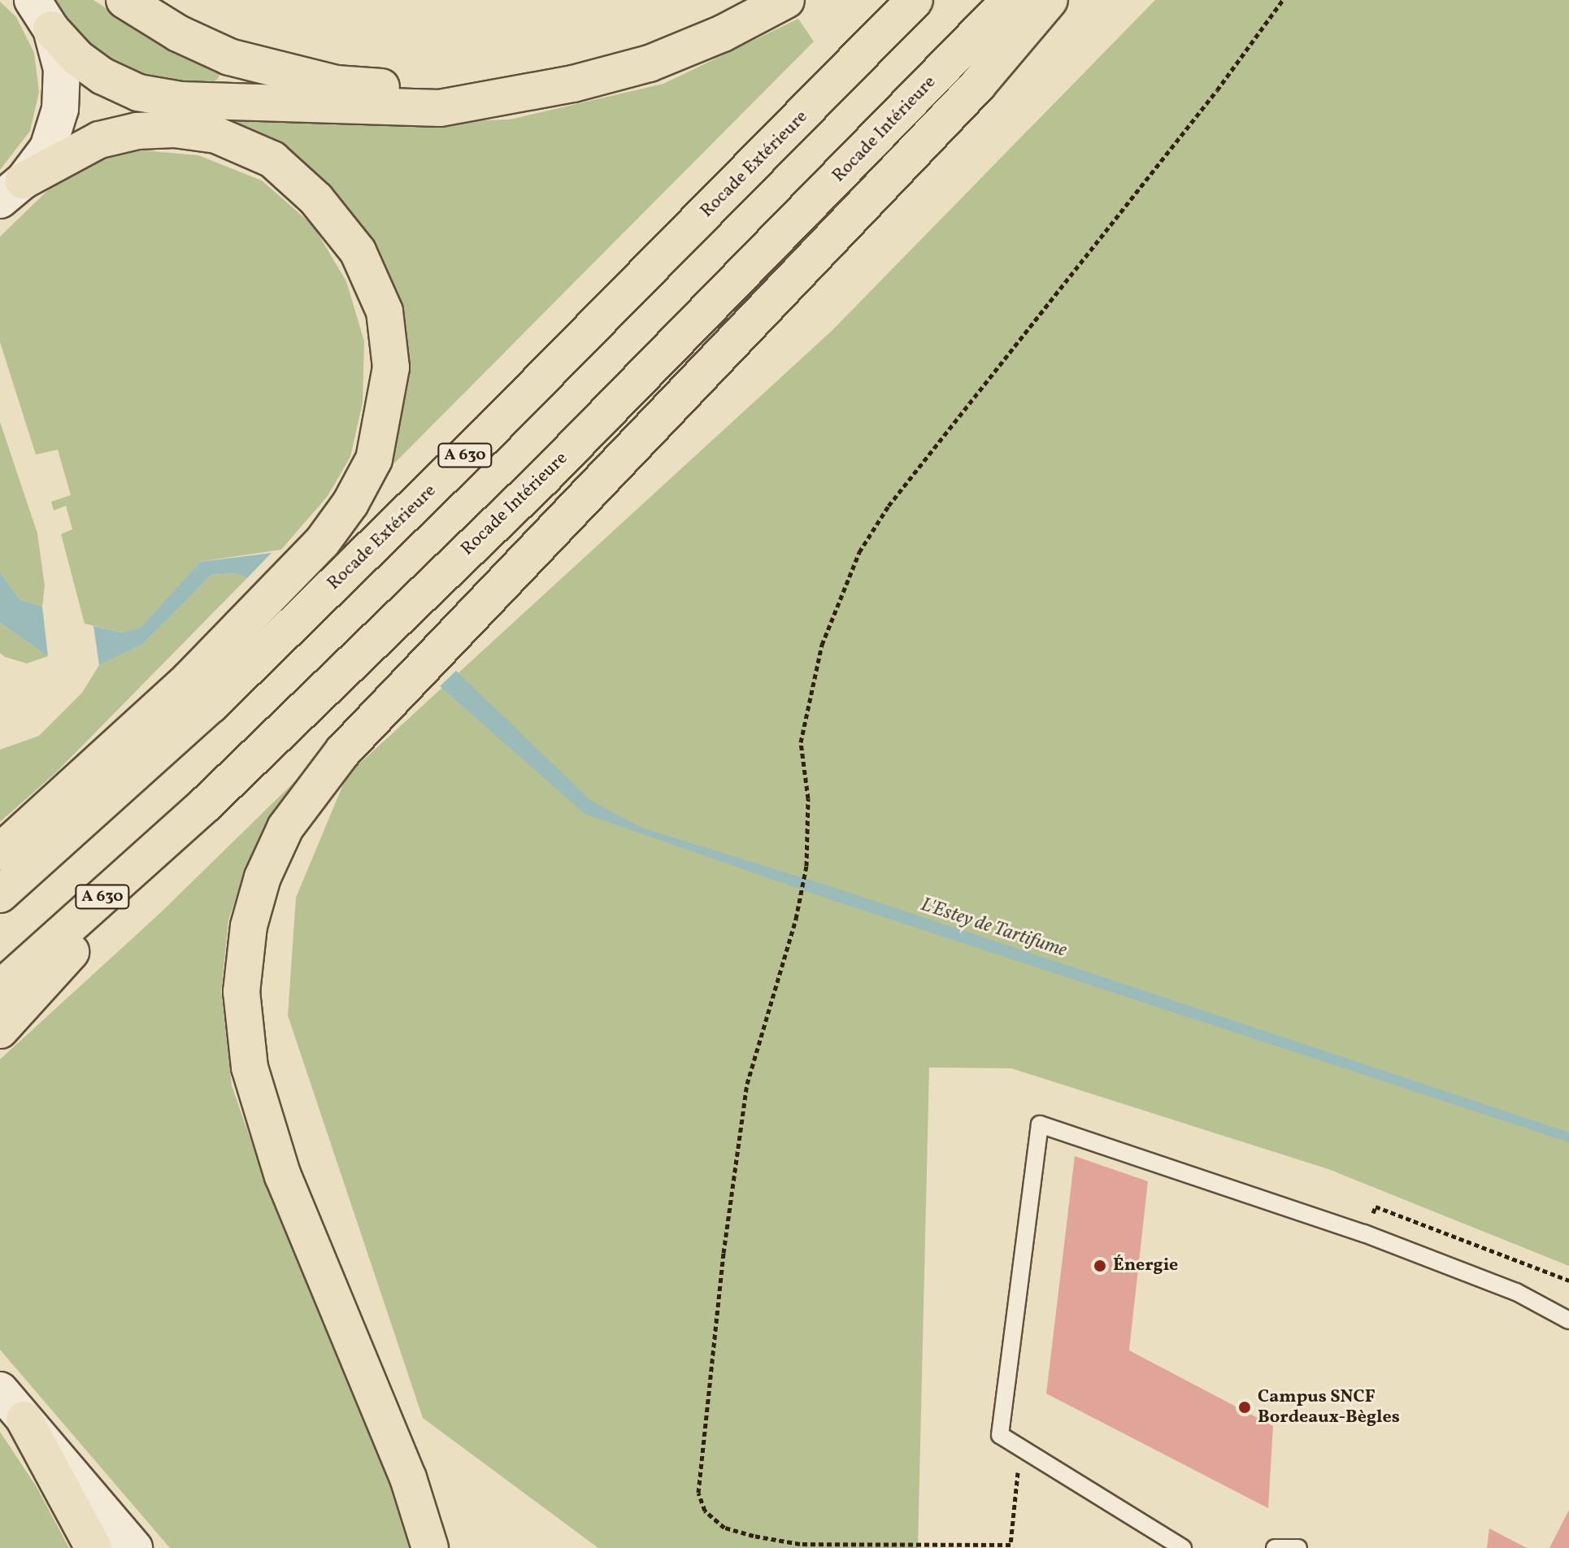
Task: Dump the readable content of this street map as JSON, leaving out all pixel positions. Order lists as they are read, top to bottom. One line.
{"streets":{"highway":["Rocade Intérieure","Rocade Extérieure","A 630"]},"water":["L'Estey de Tartifume"],"places":["Énergie","Campus SNCF Bordeaux-Bègles"]}
